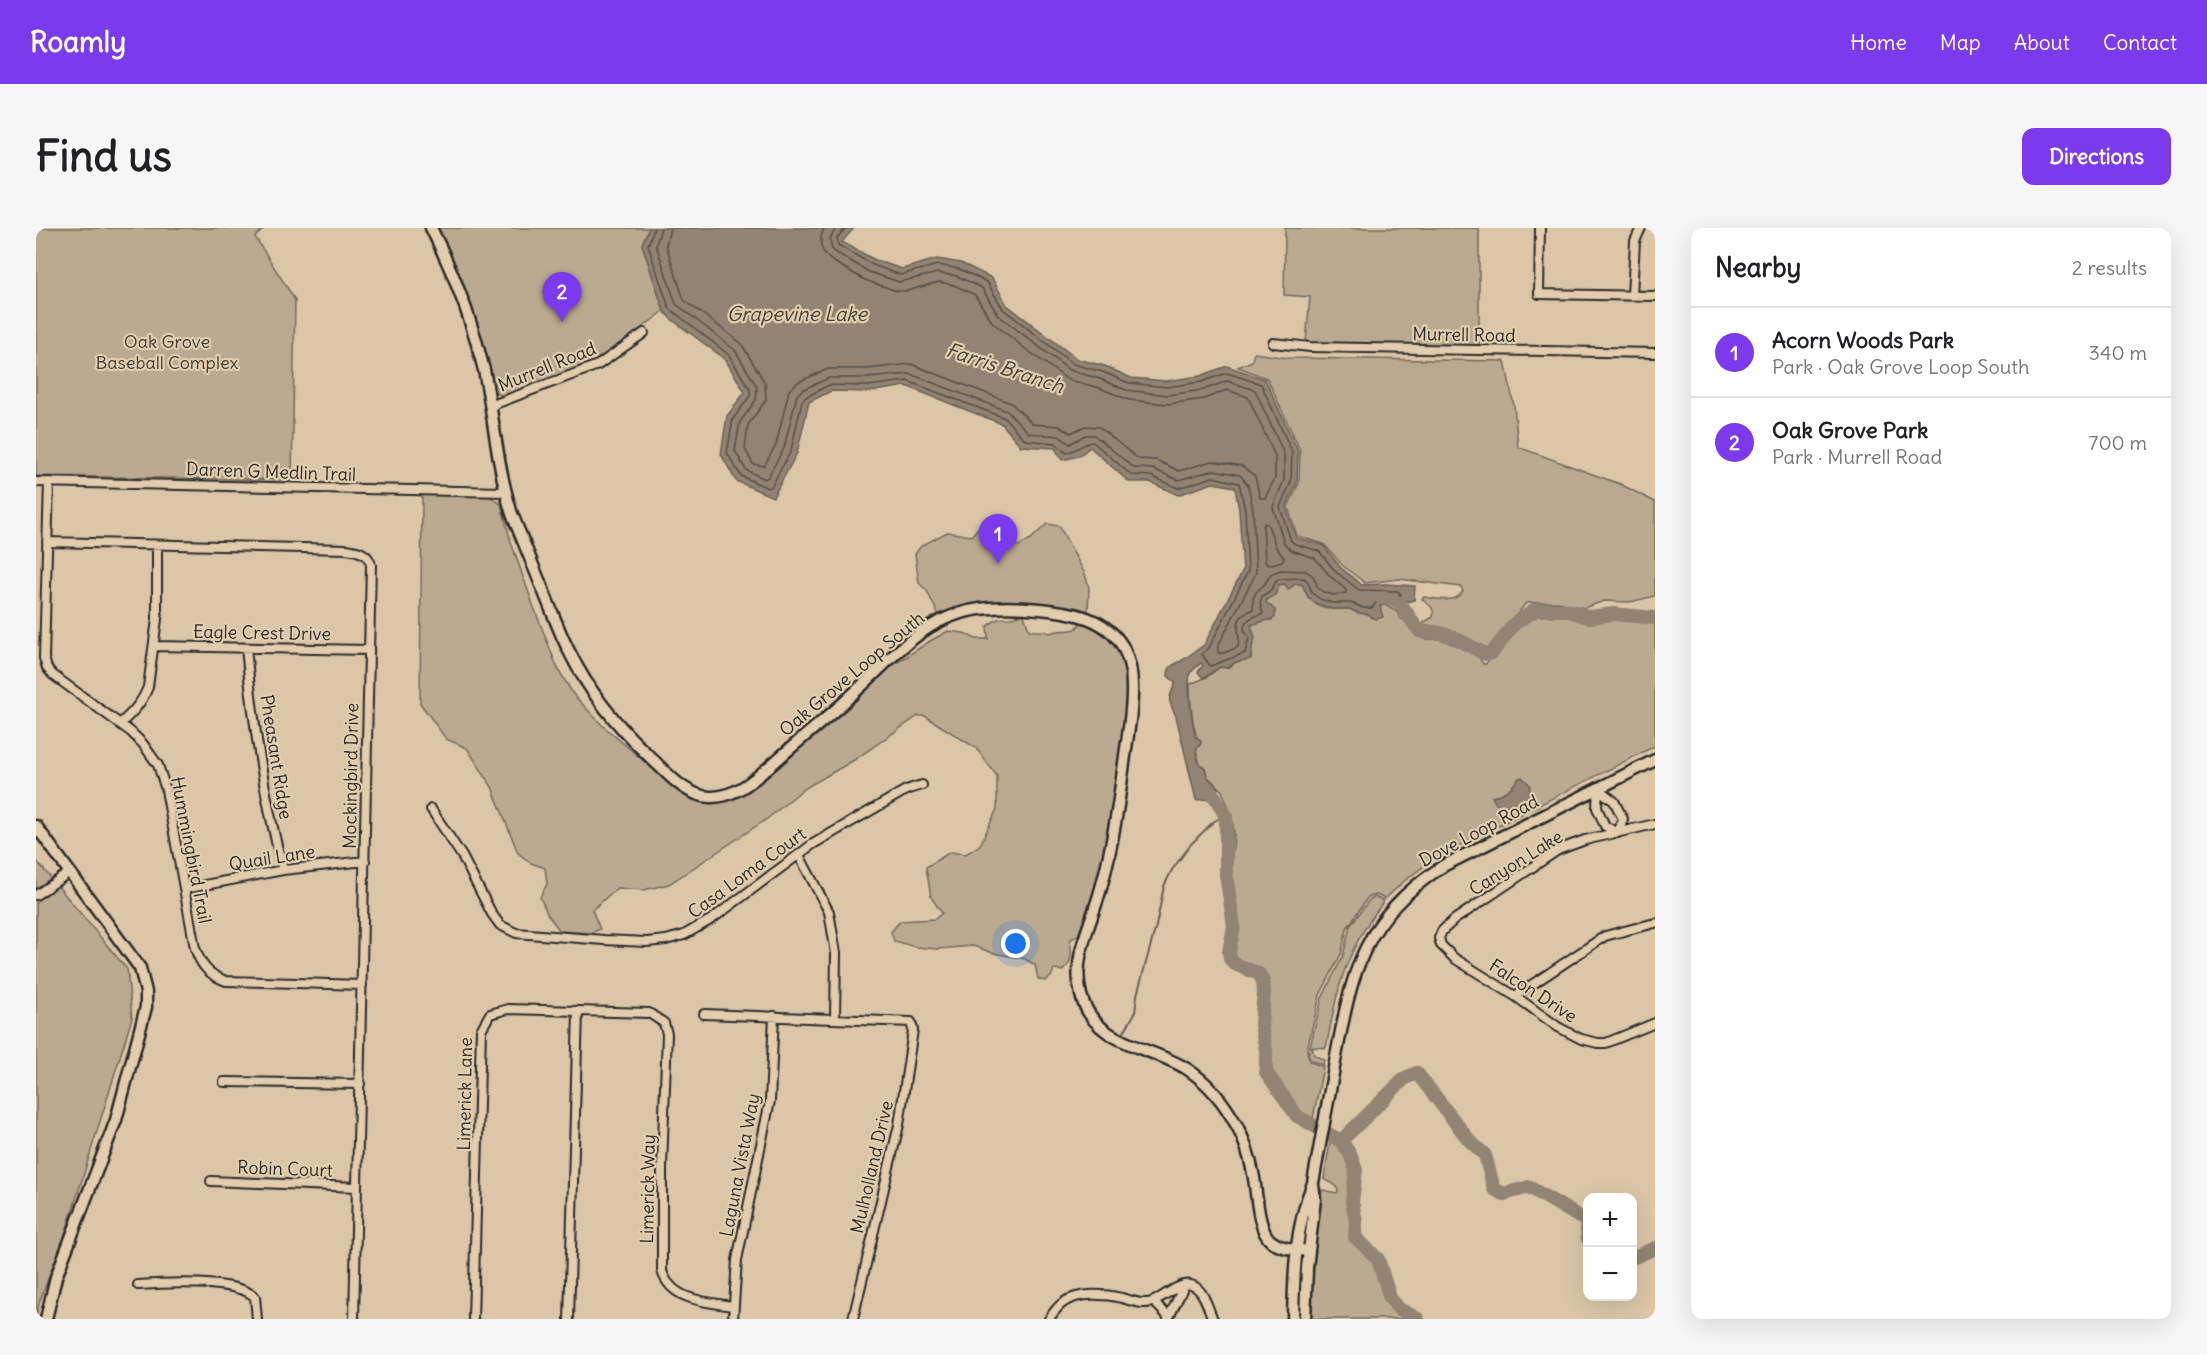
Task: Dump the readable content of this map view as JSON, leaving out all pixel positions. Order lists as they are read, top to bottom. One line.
{"streets":{"street":["Murrell Road","Darren G Medlin Trail","Eagle Crest Drive","Oak Grove Loop South","Pheasant Ridge","Mockingbird Drive","Dove Loop Road","Hummingbird Trail","Quail Lane","Canyon Lake","Casa Loma Court","Falcon Drive","Limerick Lane","Laguna Vista Way","Mulholland Drive","Robin Court","Limerick Way"]},"crossings":[["Murrell Road","Oak Grove Loop South"],["Darren G Medlin Trail","Oak Grove Loop South"],["Darren G Medlin Trail","Hummingbird Trail"],["Eagle Crest Drive","Pheasant Ridge"],["Eagle Crest Drive","Mockingbird Drive"],["Oak Grove Loop South","Dove Loop Road"],["Pheasant Ridge","Quail Lane"],["Mockingbird Drive","Hummingbird Trail"],["Mockingbird Drive","Quail Lane"],["Mockingbird Drive","Robin Court"],["Hummingbird Trail","Quail Lane"],["Canyon Lake","Falcon Drive"],["Limerick Lane","Limerick Way"],["Laguna Vista Way","Limerick Way"]],"water":["Grapevine Lake","Farris Branch"],"parks":["Oak Grove Baseball Complex"],"page":{"header":"Roamly","nav":["Home","Map","About","Contact"],"buttons":"Directions","title":"Find us","heading":["Nearby","2 results"],"pins":["2","1"],"list":[{"mark":"1","name":"Acorn Woods Park","note":"Park · Oak Grove Loop South","value":"340 m"},{"mark":"2","name":"Oak Grove Park","note":"Park · Murrell Road","value":"700 m"}],"map_buttons":["+","−"]}}
